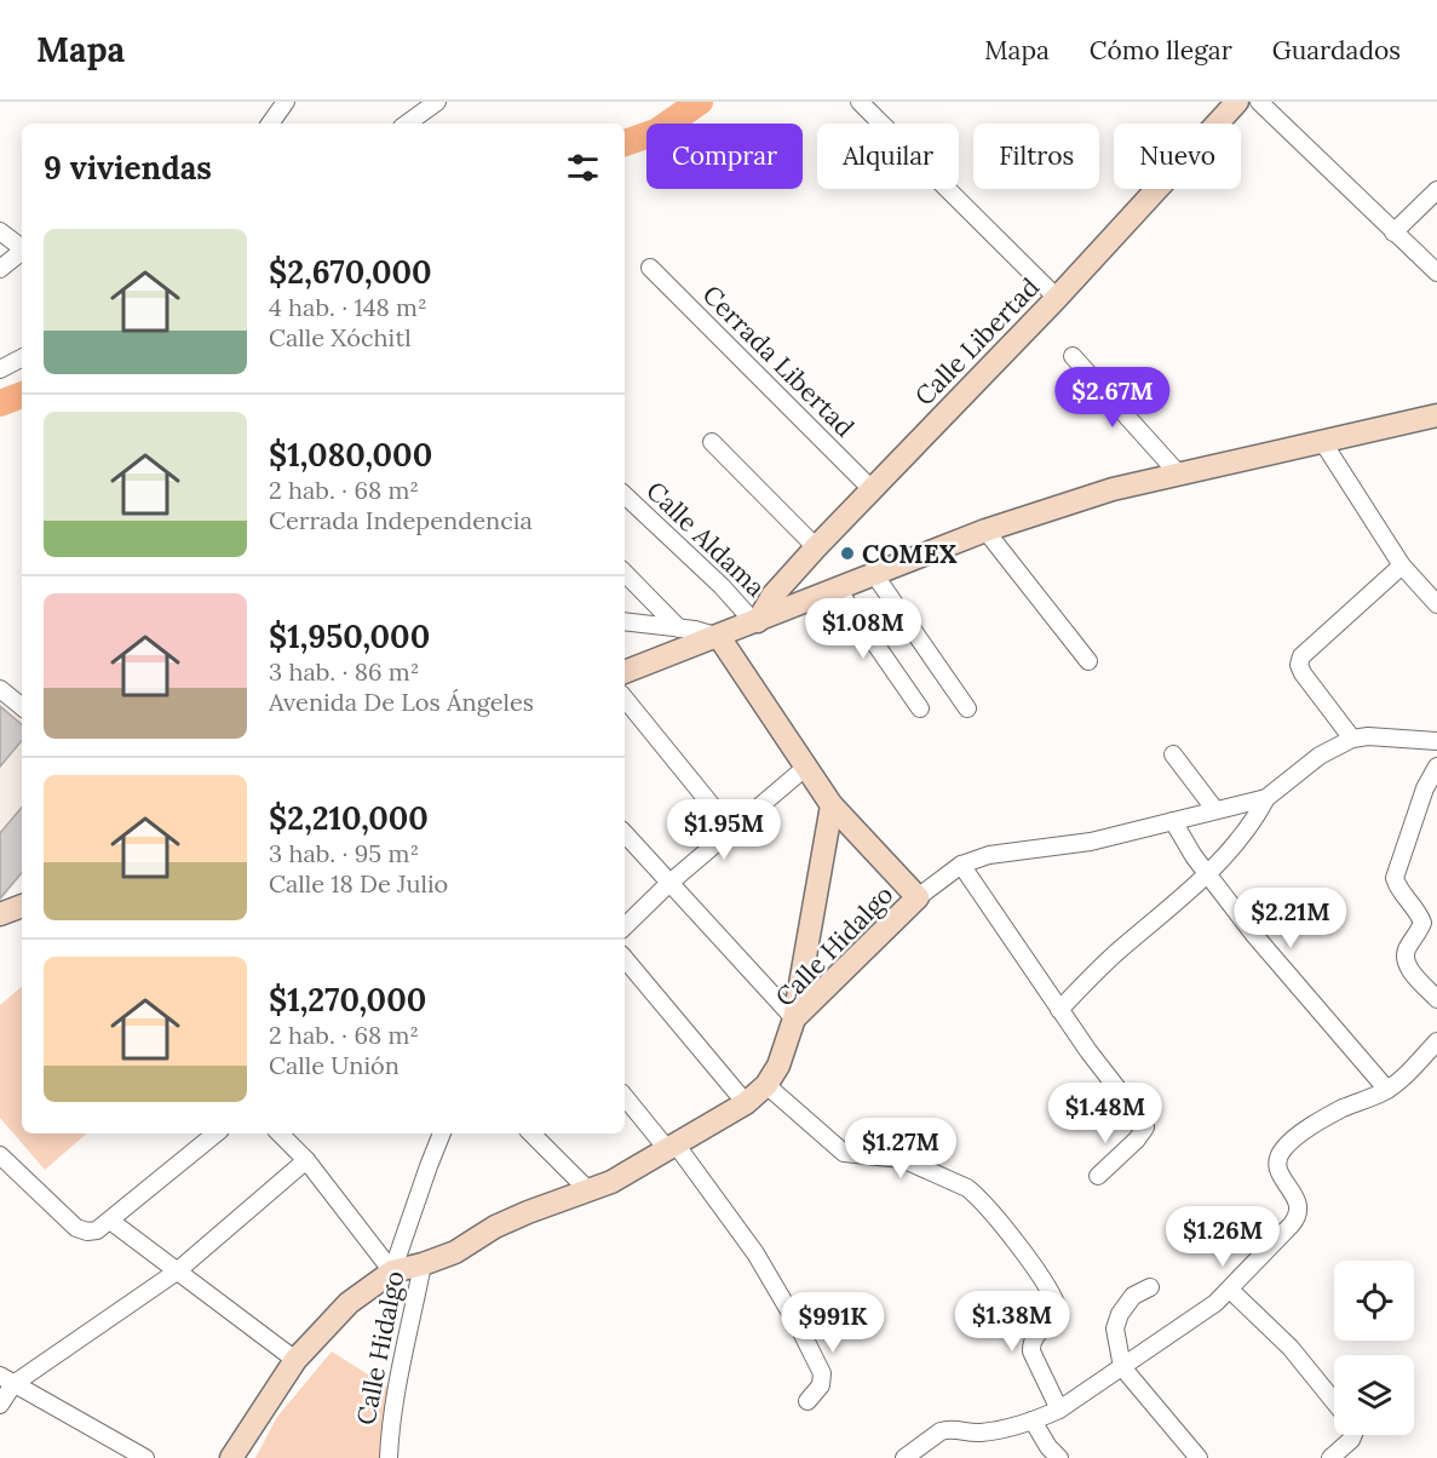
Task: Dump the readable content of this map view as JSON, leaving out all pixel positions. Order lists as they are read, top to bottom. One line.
{"streets":{"main road":["Calle Libertad","Calle Hidalgo"],"street":["Cerrada Libertad","Calle Aldama"]},"crossings":[["Calle Libertad","Cerrada Libertad"],["Calle Libertad","Calle Aldama"]],"places":["COMEX"],"page":{"header":"Mapa","nav":["Mapa","Cómo llegar","Guardados"],"chip":["Comprar","Alquilar","Filtros","Nuevo"],"heading":"9 viviendas","list":[{"name":"$2,670,000","note":"4 hab. · 148 m² · Calle Xóchitl"},{"name":"$1,080,000","note":"2 hab. · 68 m² · Cerrada Independencia"},{"name":"$1,950,000","note":"3 hab. · 86 m² · Avenida De Los Ángeles"},{"name":"$2,210,000","note":"3 hab. · 95 m² · Calle 18 De Julio"},{"name":"$1,270,000","note":"2 hab. · 68 m² · Calle Unión"}],"price":["$2.67M","$1.08M","$1.95M","$2.21M","$1.48M","$1.27M","$1.26M","$1.38M","$991K"]}}
